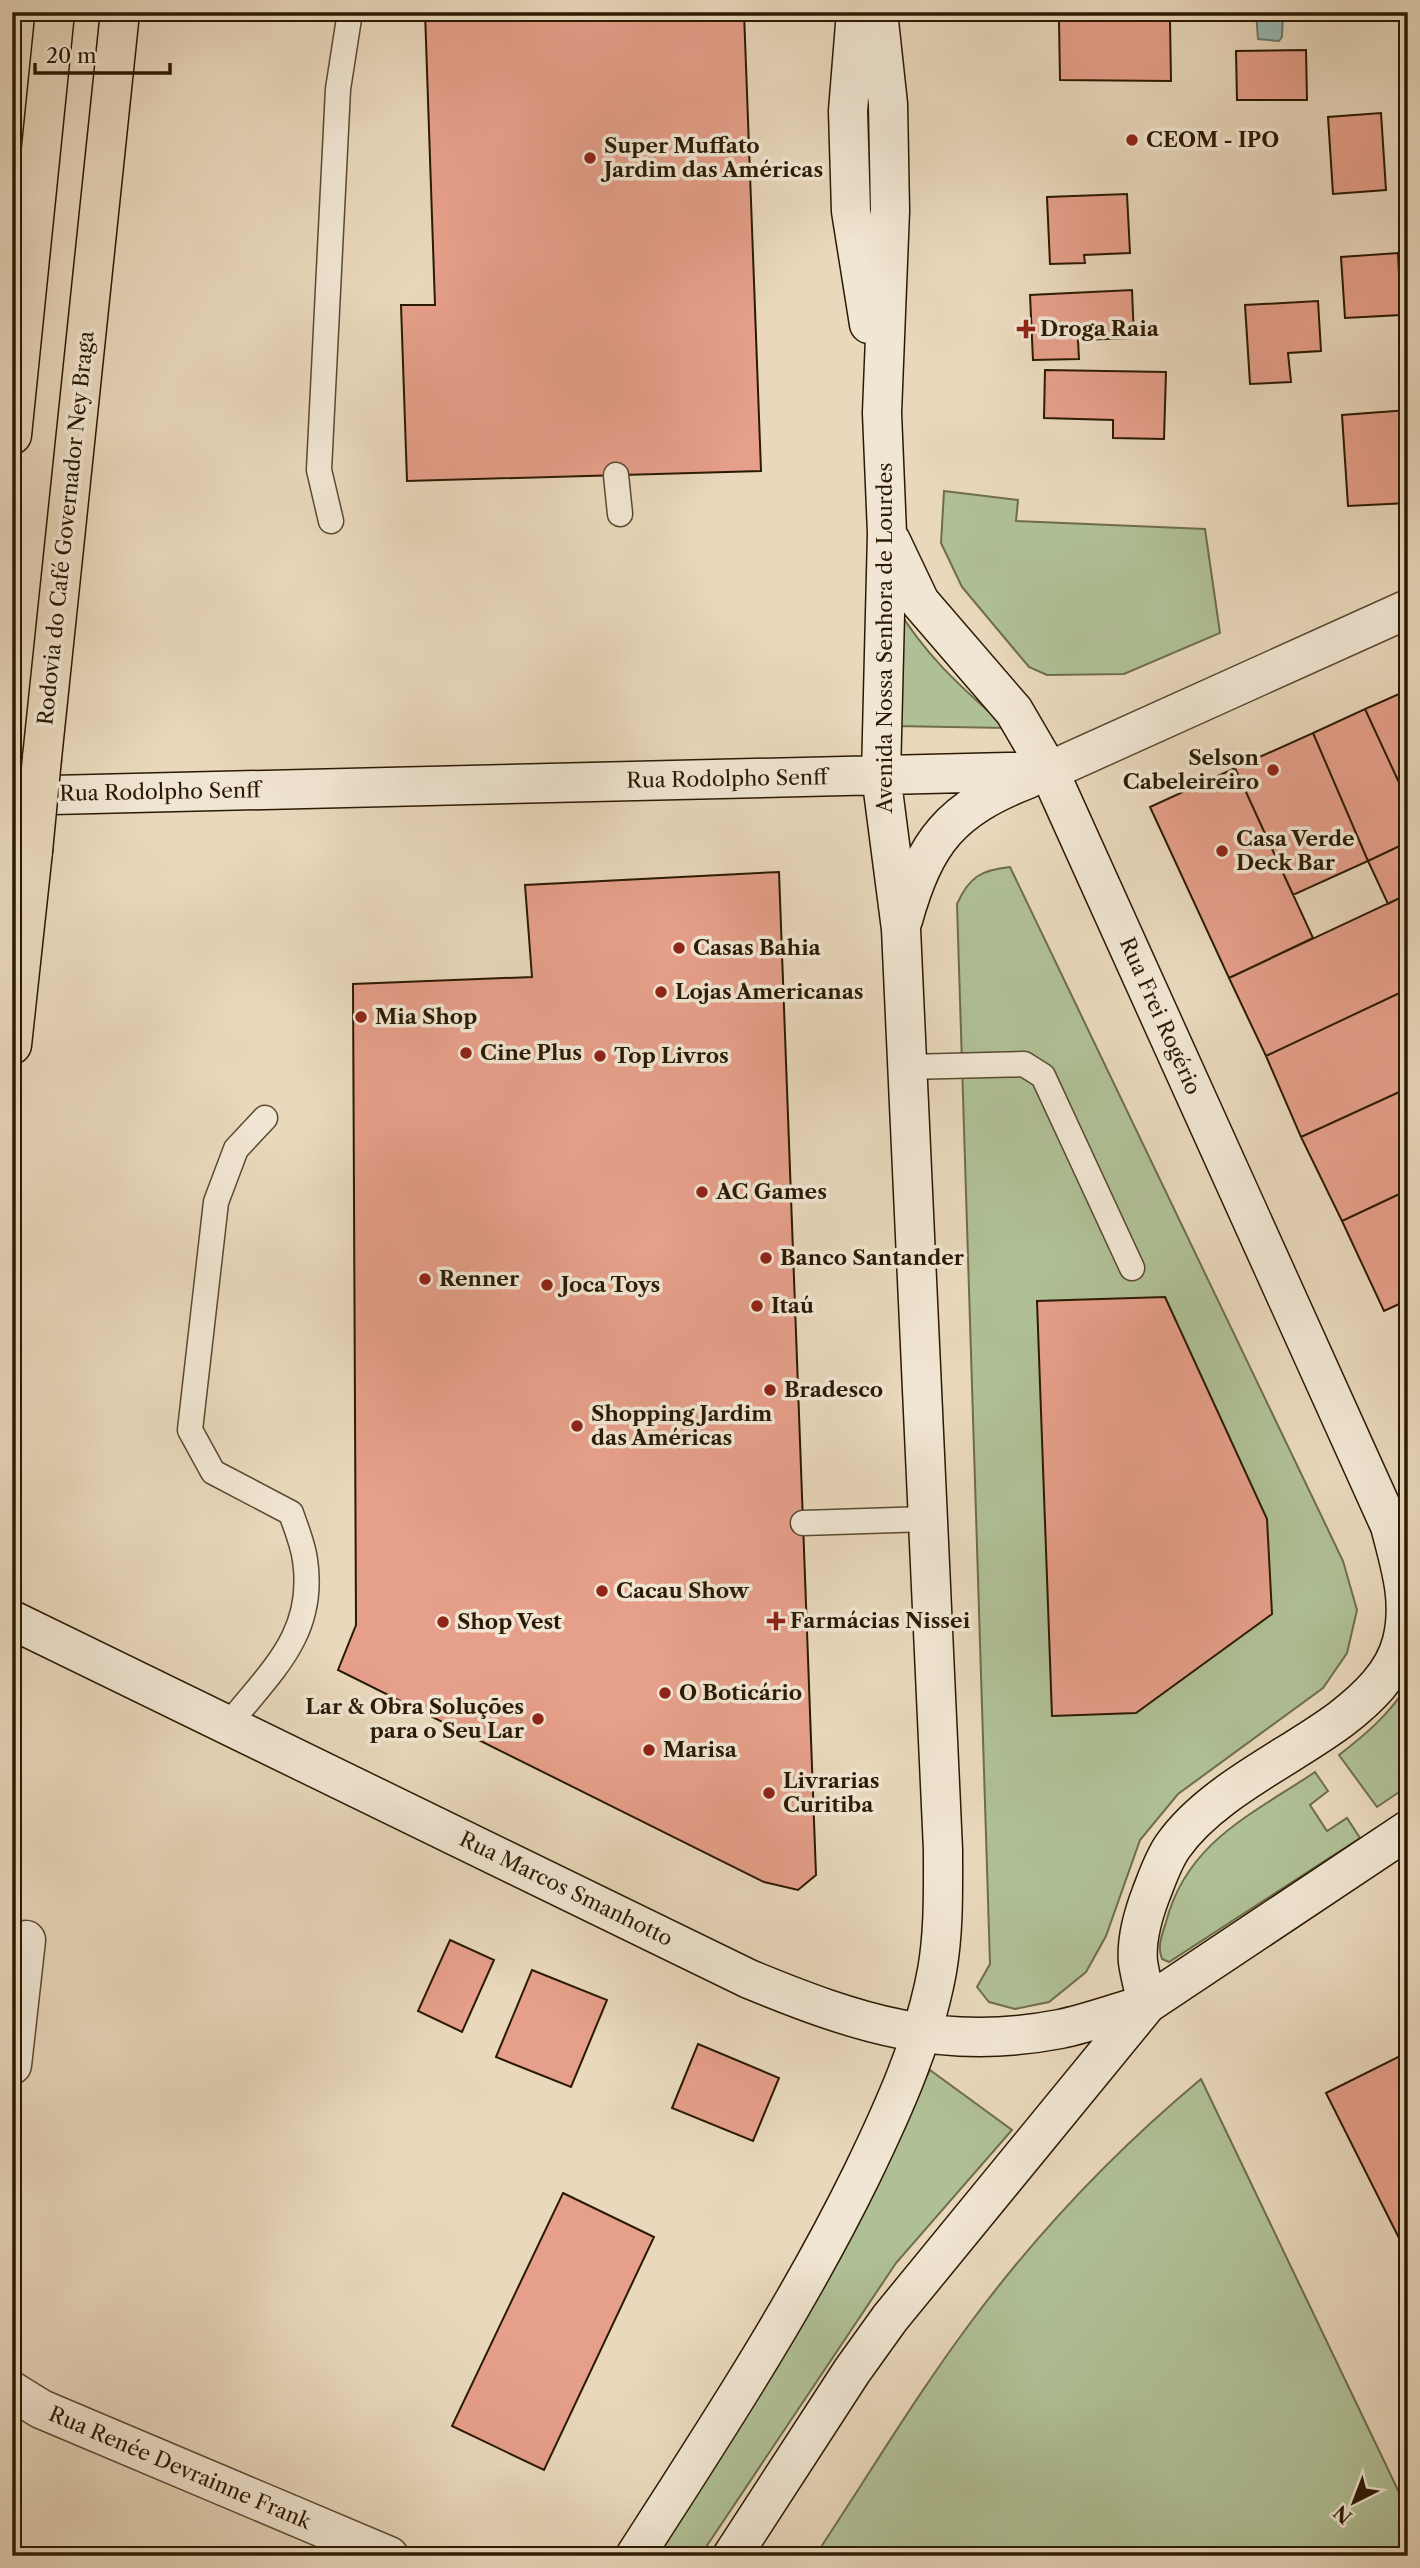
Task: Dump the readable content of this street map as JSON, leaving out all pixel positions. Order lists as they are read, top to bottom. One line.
{"streets":{"highway":["Rodovia do Café Governador Ney Braga"],"main road":["Avenida Nossa Senhora de Lourdes","Rua Rodolpho Senff","Rua Frei Rogério","Rua Marcos Smanhotto","Rua Renée Devrainne Frank"]},"crossings":[["Avenida Nossa Senhora de Lourdes","Rua Rodolpho Senff"],["Avenida Nossa Senhora de Lourdes","Rua Frei Rogério"],["Avenida Nossa Senhora de Lourdes","Rua Marcos Smanhotto"],["Rua Rodolpho Senff","Rua Frei Rogério"],["Rua Frei Rogério","Rua Marcos Smanhotto"]],"places":{"other":["CEOM - IPO","Super Muffato Jardim das Américas","Selson Cabeleireiro","Casa Verde Deck Bar","Casas Bahia","Lojas Americanas","Mia Shop","Cine Plus","Top Livros","AC Games","Banco Santander","Renner","Joca Toys","Itaú","Bradesco","Shopping Jardim das Américas","Cacau Show","Shop Vest","O Boticário","Lar & Obra Soluções para o Seu Lar","Marisa","Livrarias Curitiba"],"health":["Droga Raia","Farmácias Nissei"]},"scale_bar":"20 m","north":"bottom left"}
